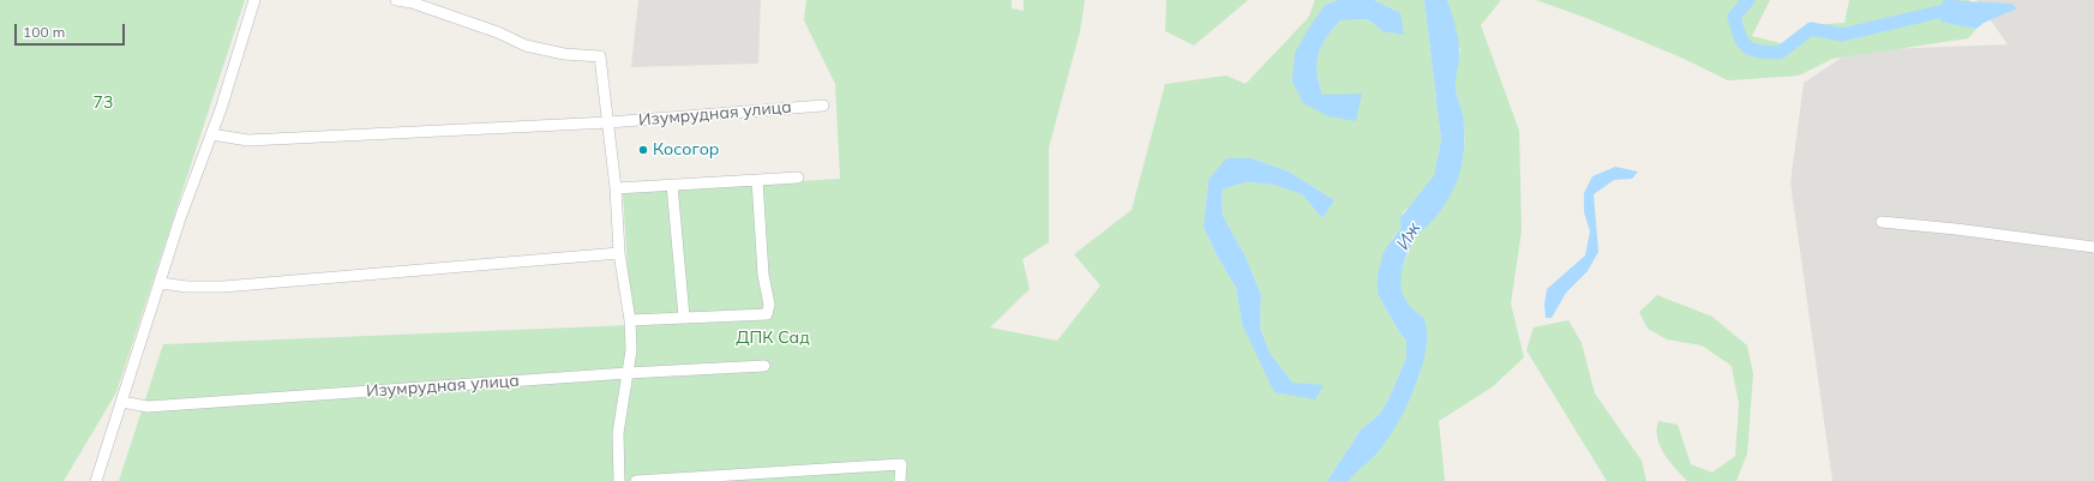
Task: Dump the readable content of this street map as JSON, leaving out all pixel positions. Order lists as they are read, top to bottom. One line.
{"streets":{"street":["Изумрудная улица"]},"water":["Иж"],"parks":["73","ДПК Сад"],"places":["Косогор"],"scale_bar":"100 m"}
